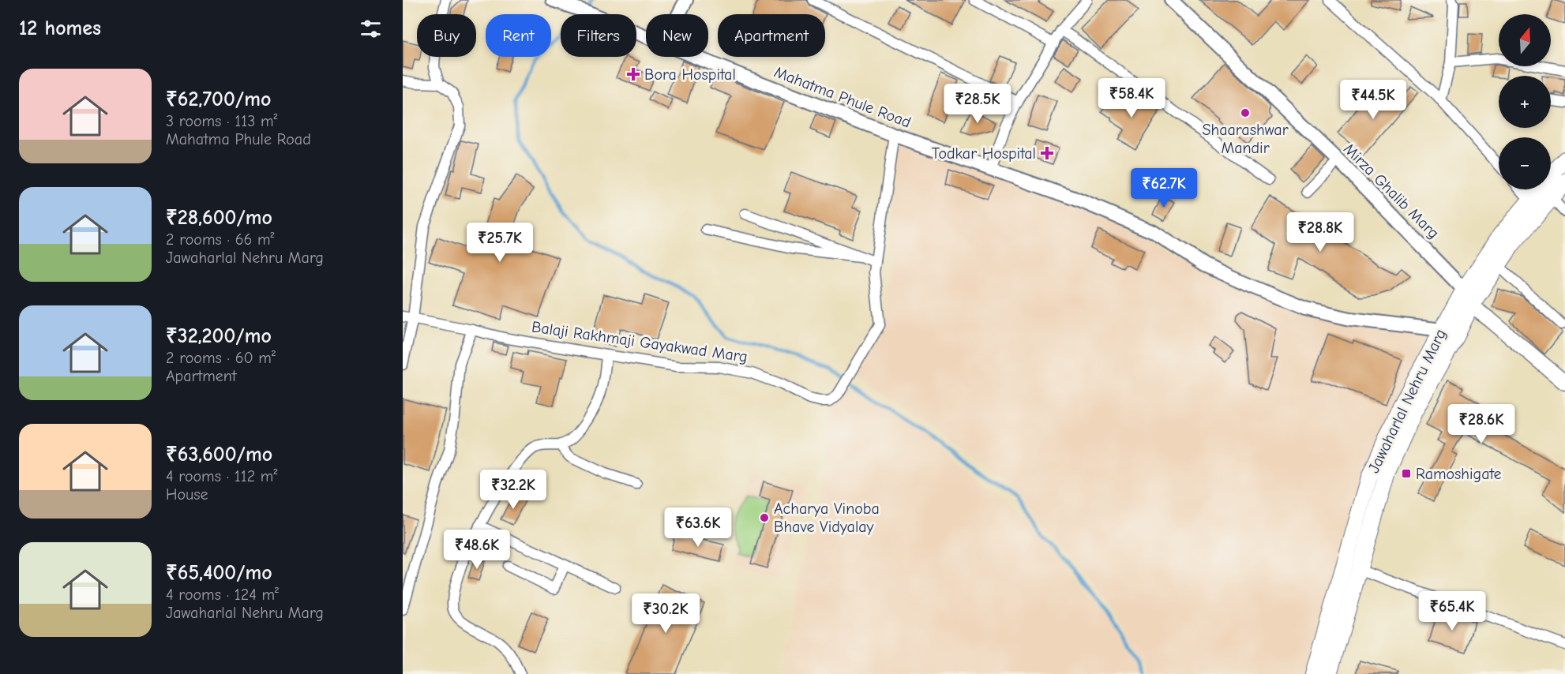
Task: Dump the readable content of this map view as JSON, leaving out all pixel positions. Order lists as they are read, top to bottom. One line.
{"streets":{"main road":["Jawaharlal Nehru Marg"],"street":["Mahatma Phule Road","Mirza Ghalib Marg","Balaji Rakhmaji Gayakwad Marg"]},"crossings":[["Mahatma Phule Road","Jawaharlal Nehru Marg"],["Mirza Ghalib Marg","Jawaharlal Nehru Marg"]],"places":{"health":["Bora Hospital","Todkar Hospital"],"other":["Shaarashwar Mandir","Acharya Vinoba Bhave Vidyalay"],"transit":["Ramoshigate"]},"north":"top","page":{"heading":"12 homes","map_buttons":["+","−"],"chip":["Buy","Rent","Filters","New","Apartment"],"list":[{"name":"₹62,700/mo","note":"3 rooms · 113 m² · Mahatma Phule Road"},{"name":"₹28,600/mo","note":"2 rooms · 66 m² · Jawaharlal Nehru Marg"},{"name":"₹32,200/mo","note":"2 rooms · 60 m² · Apartment"},{"name":"₹63,600/mo","note":"4 rooms · 112 m² · House"},{"name":"₹65,400/mo","note":"4 rooms · 124 m² · Jawaharlal Nehru Marg"}],"price":["₹58.4K","₹44.5K","₹28.5K","₹62.7K","₹28.8K","₹25.7K","₹28.6K","₹32.2K","₹63.6K","₹48.6K","₹65.4K","₹30.2K"]}}
